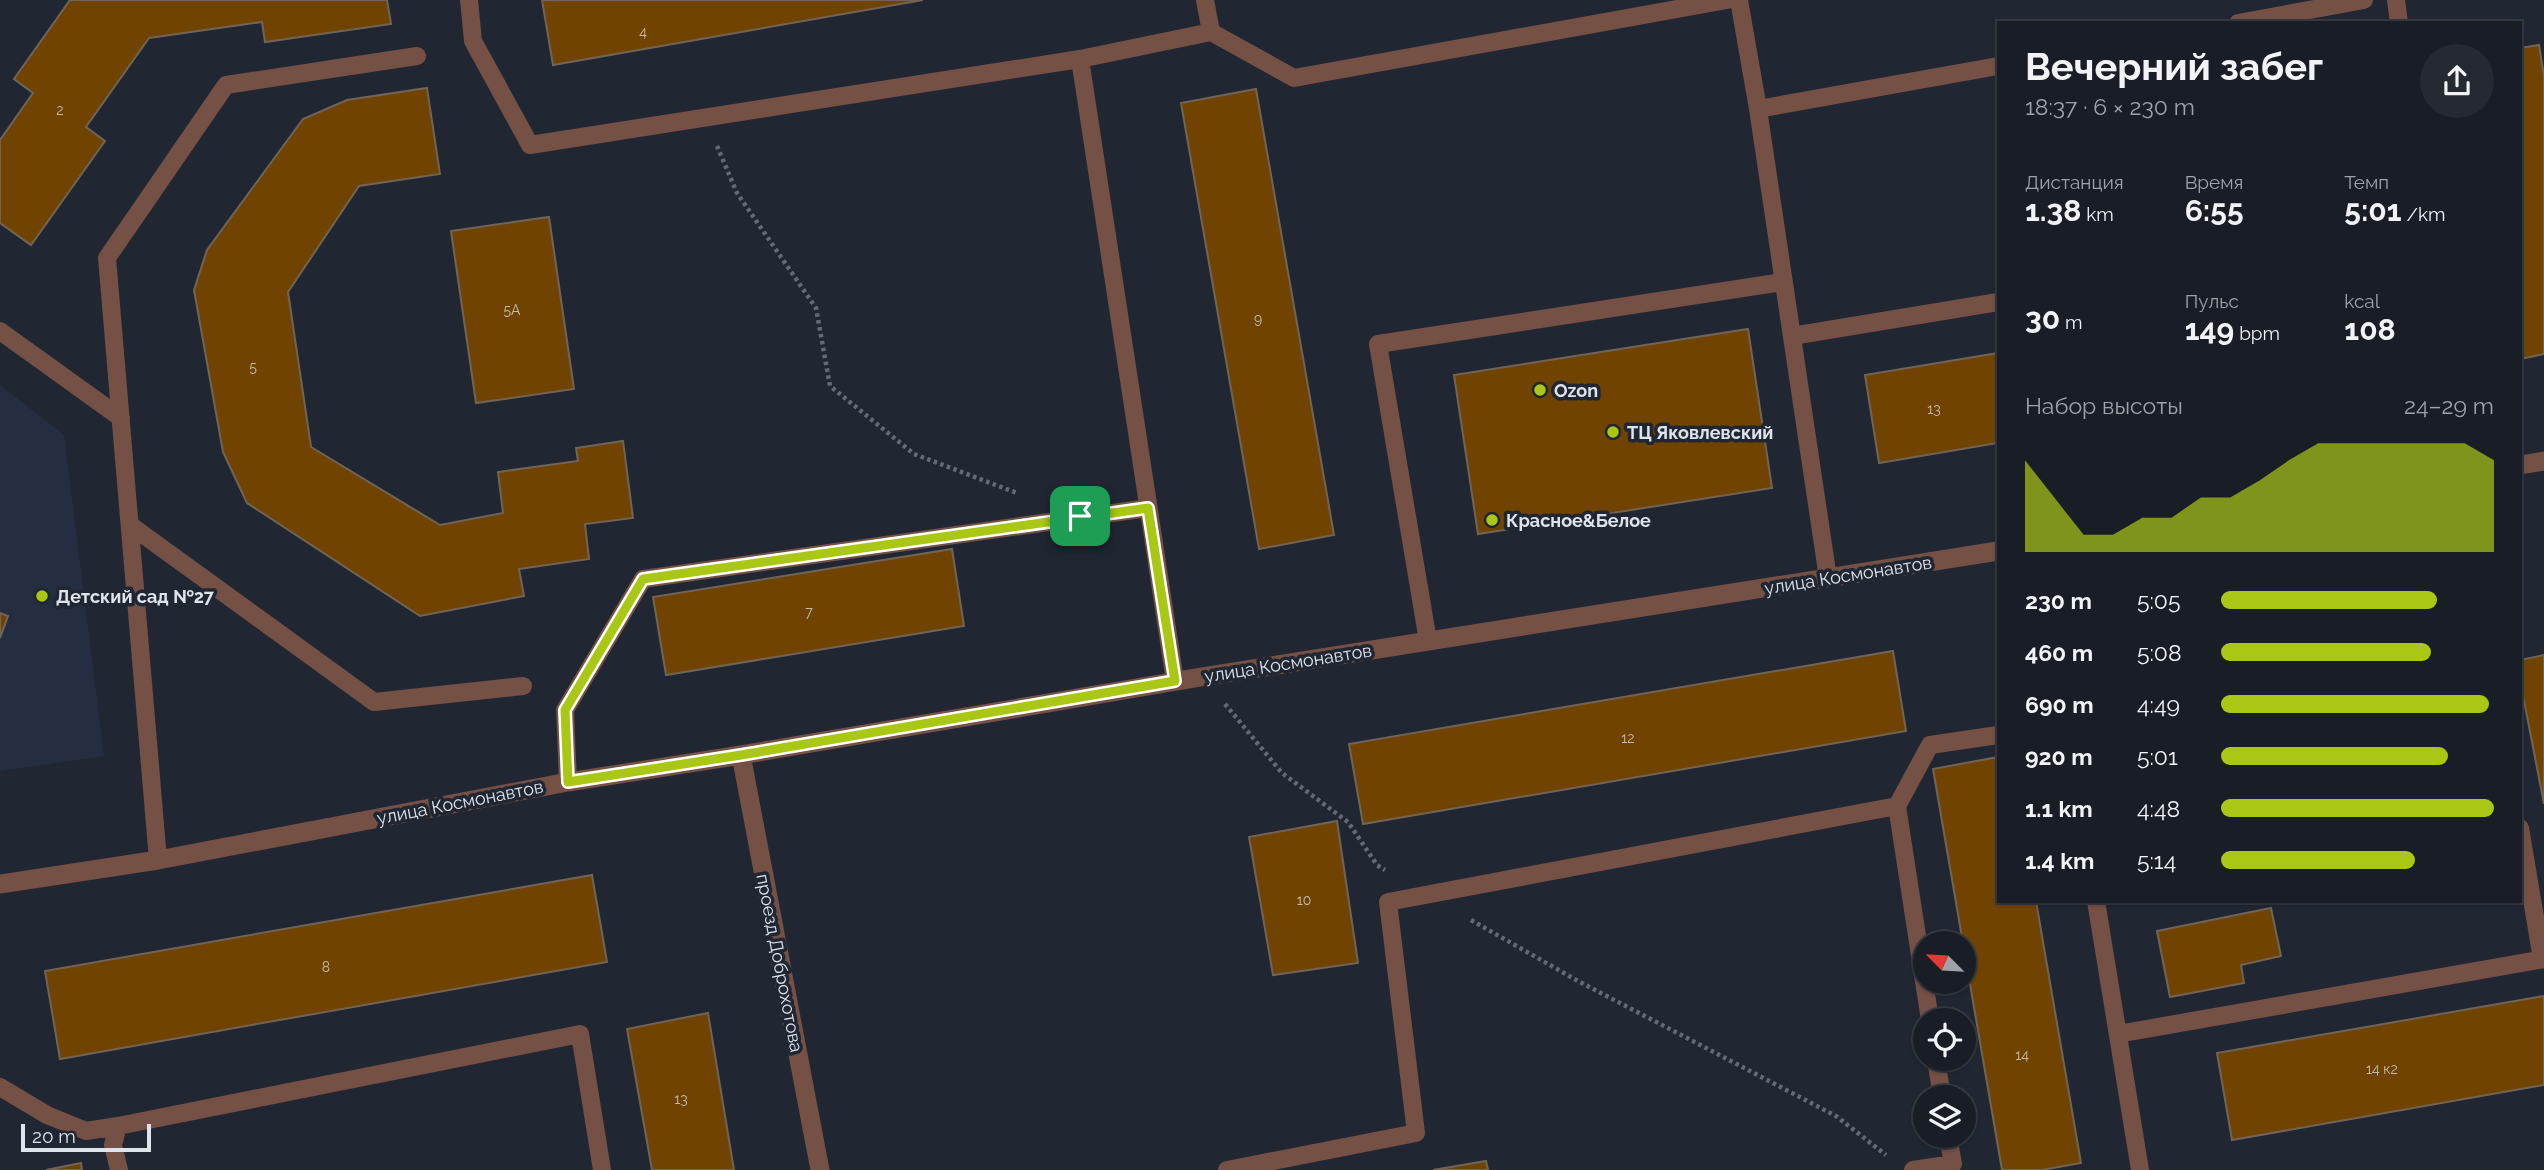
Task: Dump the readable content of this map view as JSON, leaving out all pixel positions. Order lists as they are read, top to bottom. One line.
{"streets":{"street":["улица Космонавтов","проезд Доброхотова"]},"crossings":[["улица Космонавтов","проезд Доброхотова"]],"places":["Ozon","ТЦ Яковлевский","Красное&Белое","Детский сад №27"],"house_numbers":["4","2","5А","9","5","13","7","12","10","8","14","14 к2","13"],"scale_bar":"20 m","north":"top left","page":{"heading":["Вечерний забег","18:37 · 6 × 230 m"],"stats":[["Дистанция","1.38 km"],["Время","6:55"],["Темп","5:01 /km"],["30 m"],["Пульс","149 bpm"],["kcal","108"]],"chart":["Набор высоты","24–29 m"],"list":[{"name":"230 m","note":"5:05"},{"name":"460 m","note":"5:08"},{"name":"690 m","note":"4:49"},{"name":"920 m","note":"5:01"},{"name":"1.1 km","note":"4:48"},{"name":"1.4 km","note":"5:14"}],"scale":"20 m"}}
